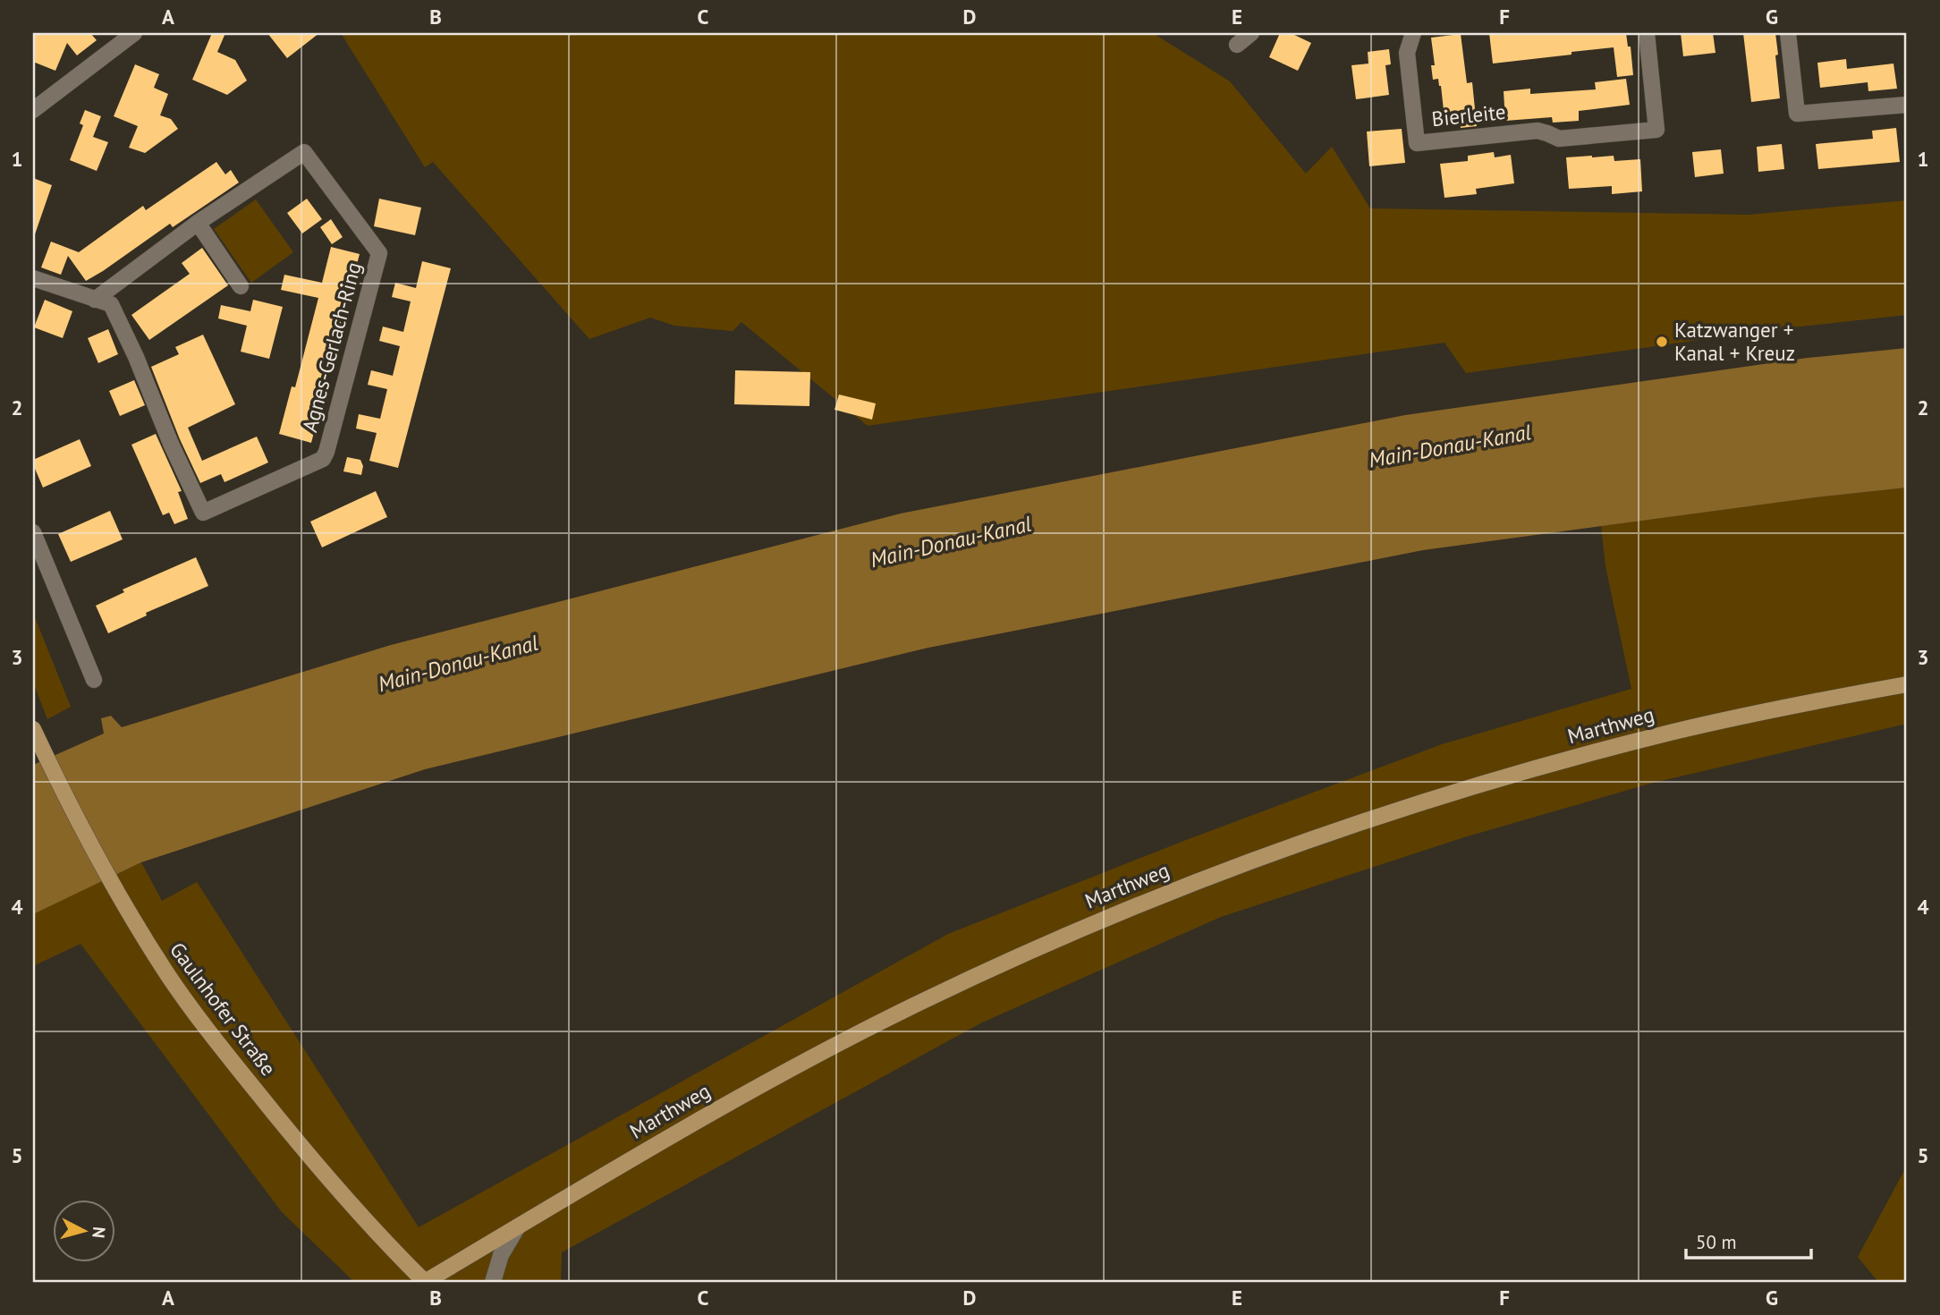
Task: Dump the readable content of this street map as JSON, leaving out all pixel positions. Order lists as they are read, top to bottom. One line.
{"streets":{"main road":["Marthweg","Gaulnhofer Straße"],"street":["Bierleite","Agnes-Gerlach-Ring"]},"crossings":[["Marthweg","Gaulnhofer Straße"]],"water":["Main-Donau-Kanal"],"places":["Katzwanger + Kanal + Kreuz"],"scale_bar":"50 m","north":"right","grid":{"columns":["A","B","C","D","E","F","G"],"rows":["1","2","3","4","5"]}}
